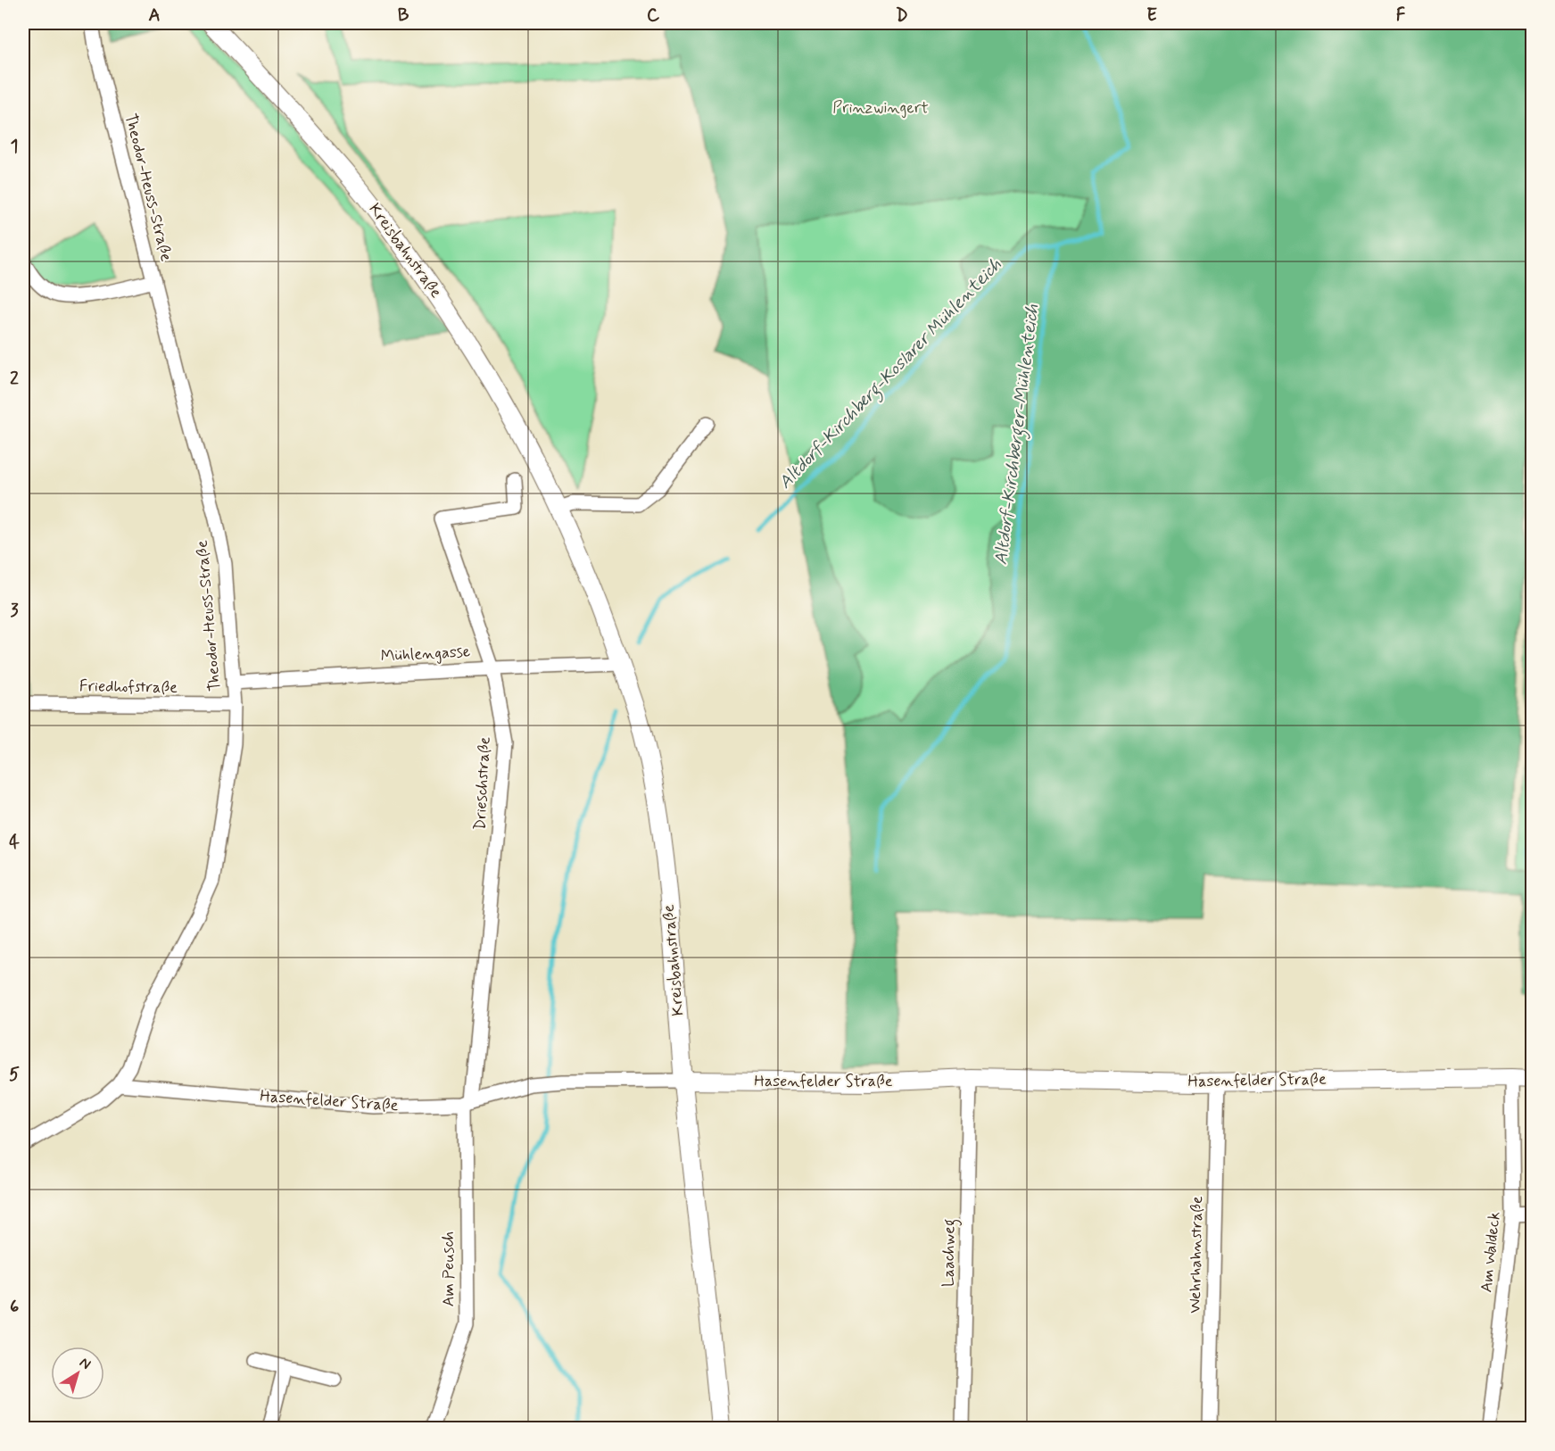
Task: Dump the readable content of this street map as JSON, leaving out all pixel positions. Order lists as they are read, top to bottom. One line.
{"streets":{"street":["Theodor-Heuss-Straße","Kreisbahnstraße","Mühlengasse","Friedhofstraße","Drieschstraße","Hasenfelder Straße","Am Waldeck","Laachweg","Wehrhahnstraße","Am Peusch"]},"crossings":[["Theodor-Heuss-Straße","Mühlengasse"],["Theodor-Heuss-Straße","Friedhofstraße"],["Theodor-Heuss-Straße","Hasenfelder Straße"],["Kreisbahnstraße","Mühlengasse"],["Kreisbahnstraße","Hasenfelder Straße"],["Mühlengasse","Drieschstraße"],["Drieschstraße","Hasenfelder Straße"],["Drieschstraße","Am Peusch"],["Hasenfelder Straße","Am Waldeck"],["Hasenfelder Straße","Laachweg"],["Hasenfelder Straße","Wehrhahnstraße"],["Hasenfelder Straße","Am Peusch"]],"water":["Altdorf-Kirchberg-Koslarer Mühlenteich","Altdorf-Kirchberger-Mühlenteich"],"parks":["Prinzwingert"],"north":"top right","grid":{"columns":["A","B","C","D","E","F"],"rows":["1","2","3","4","5","6"]}}
